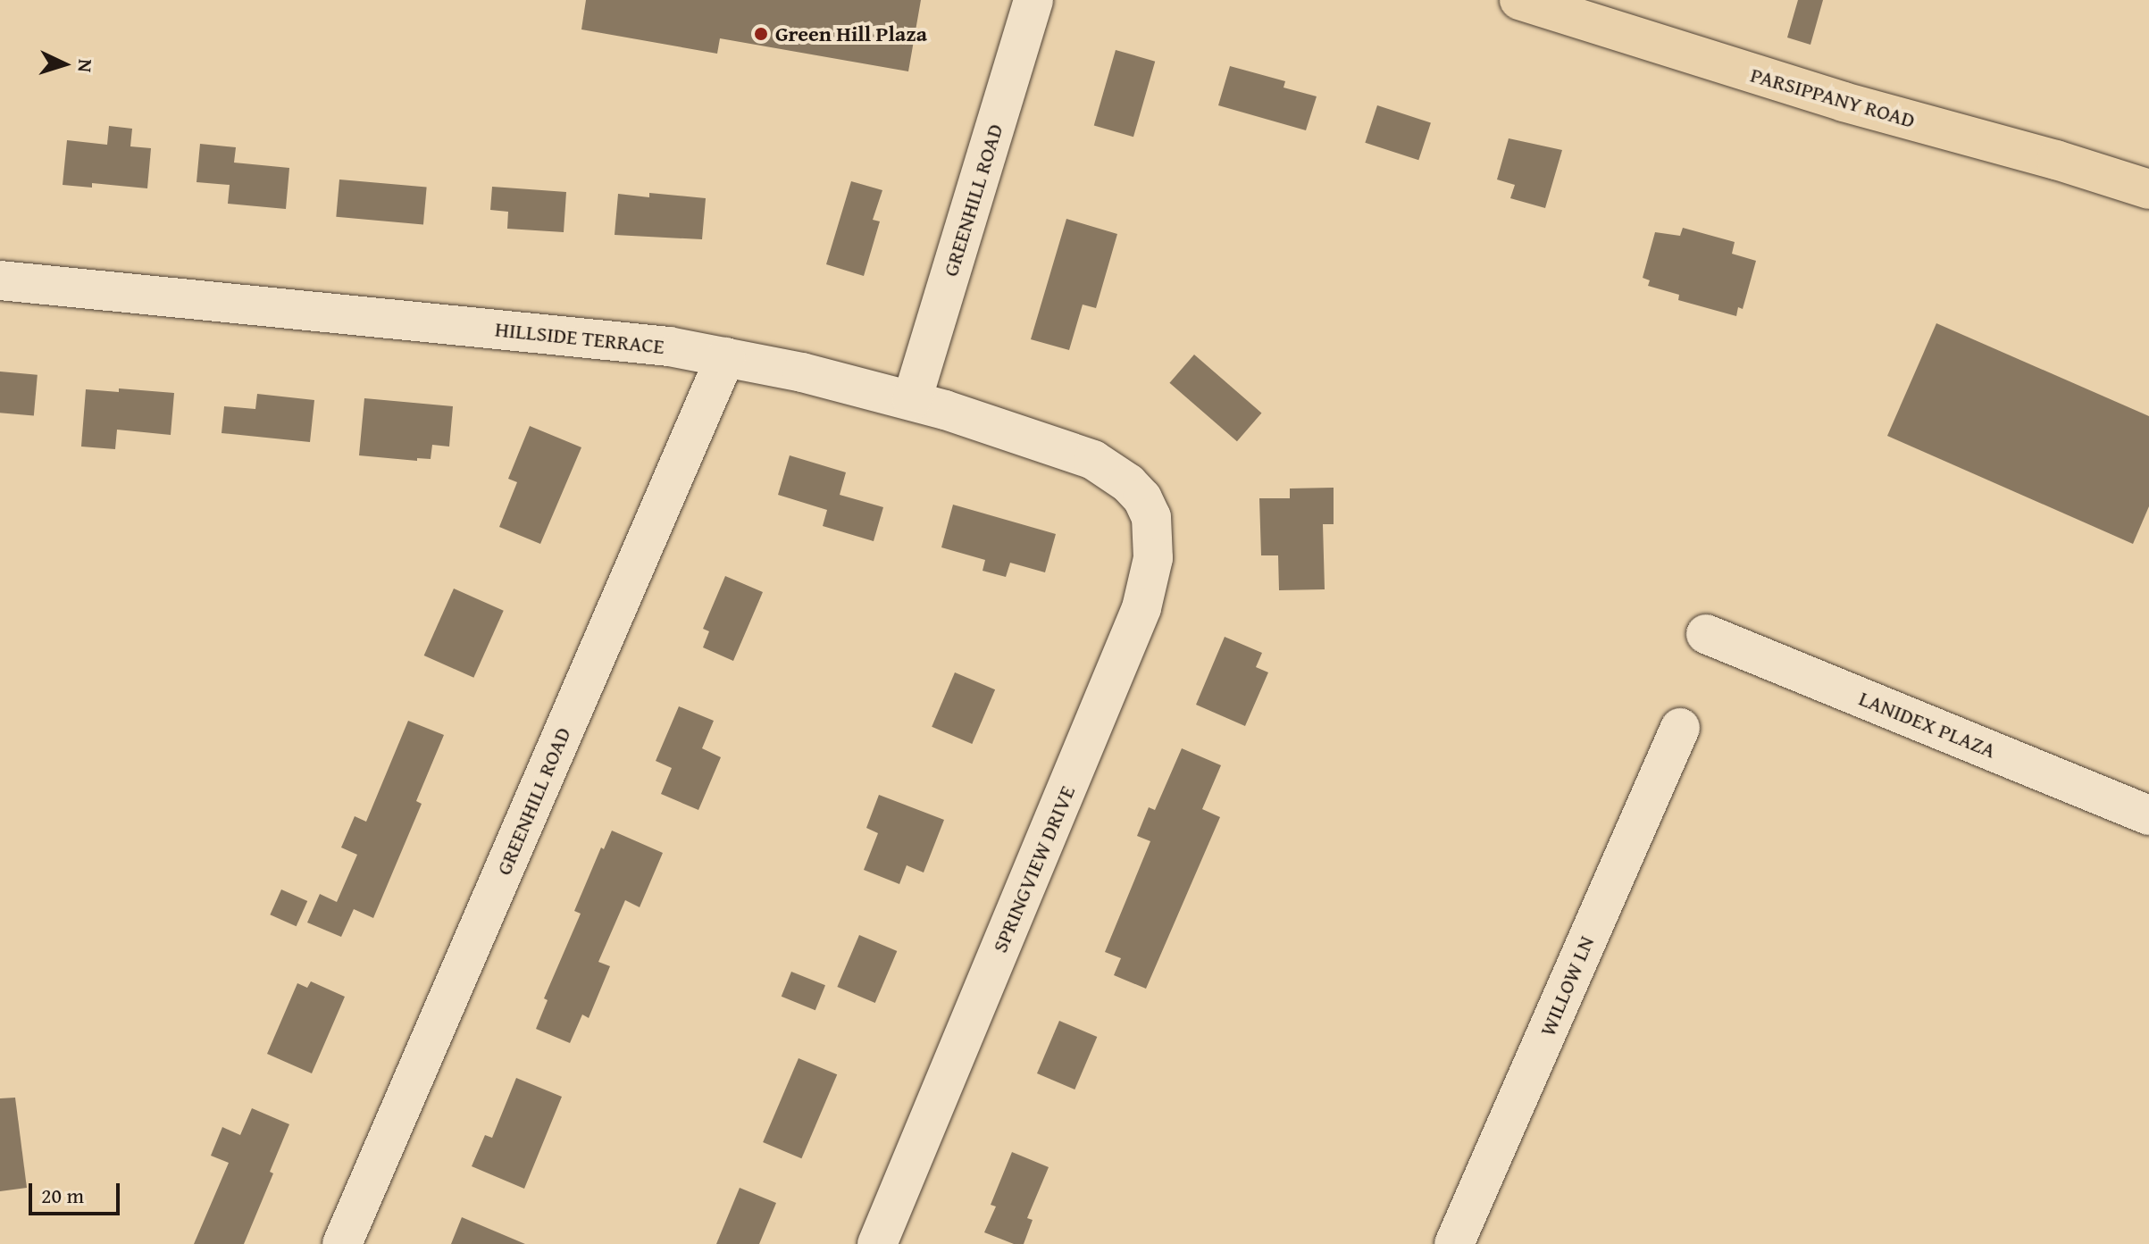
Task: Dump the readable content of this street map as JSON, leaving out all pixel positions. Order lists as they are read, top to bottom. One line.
{"streets":{"main road":["PARSIPPANY ROAD"],"street":["GREENHILL ROAD","HILLSIDE TERRACE","LANIDEX PLAZA","SPRINGVIEW DRIVE","WILLOW LN"]},"crossings":[["GREENHILL ROAD","HILLSIDE TERRACE"],["HILLSIDE TERRACE","SPRINGVIEW DRIVE"]],"places":["Green Hill Plaza"],"scale_bar":"20 m","north":"right"}
